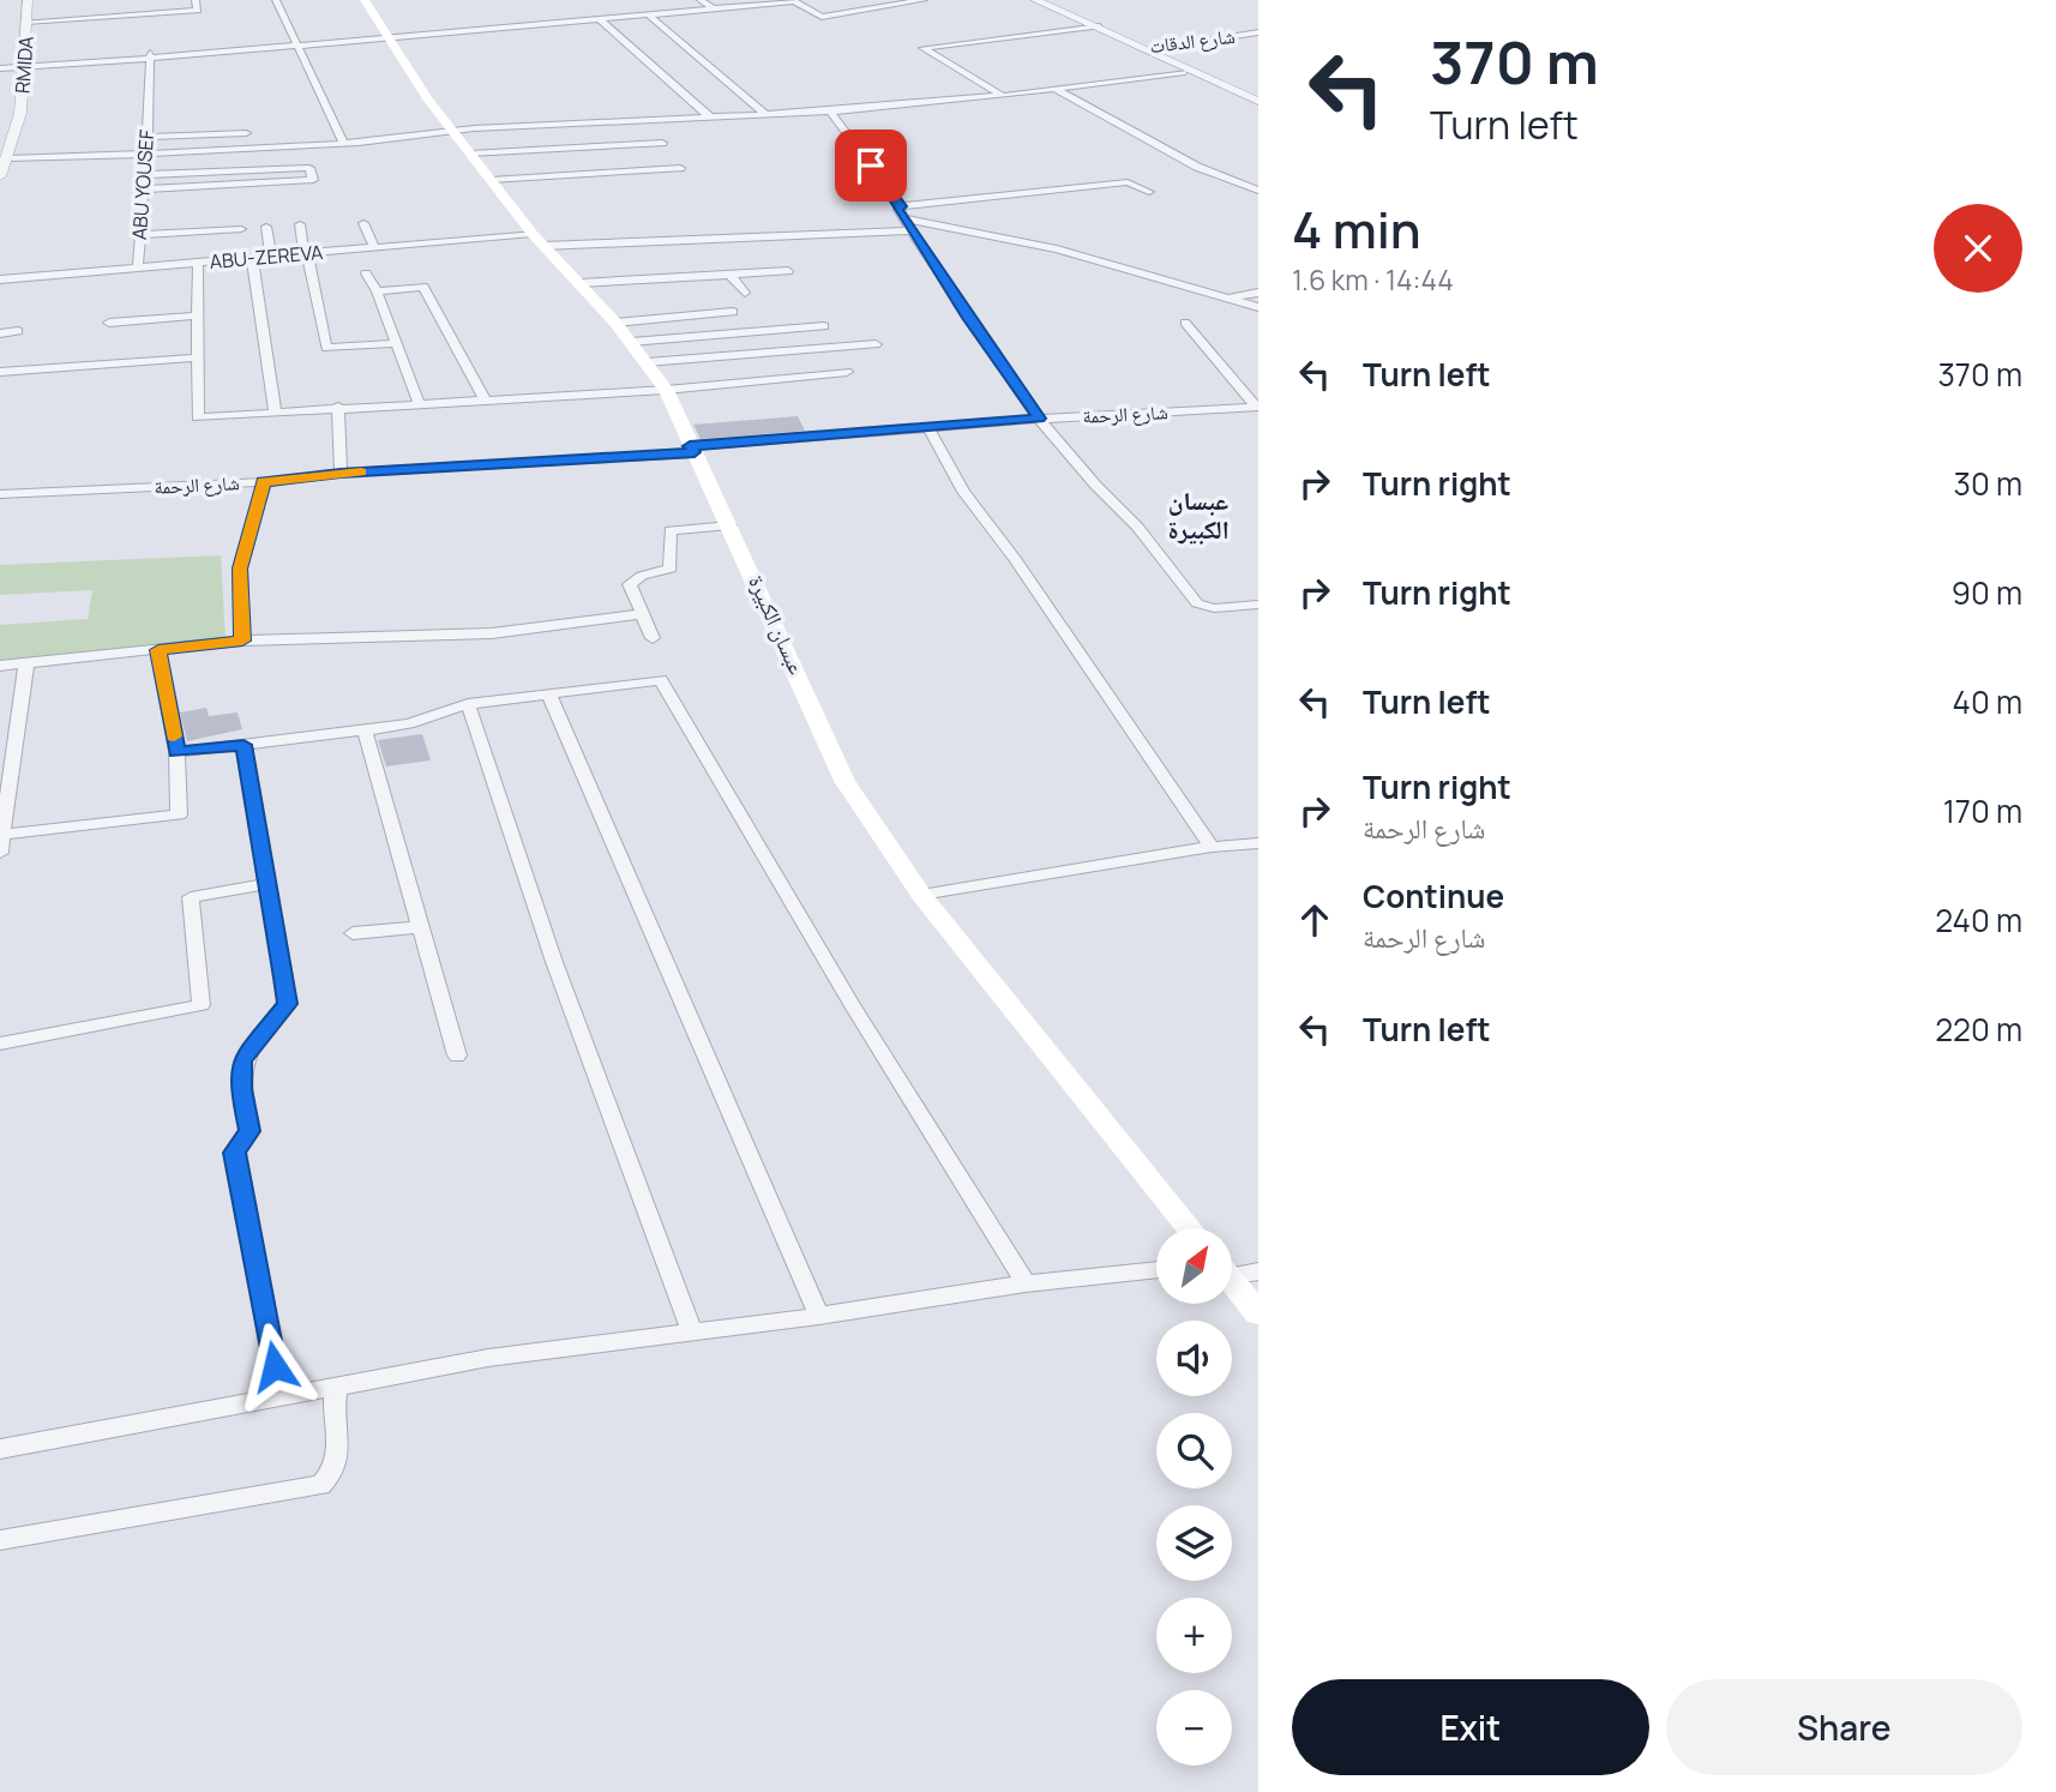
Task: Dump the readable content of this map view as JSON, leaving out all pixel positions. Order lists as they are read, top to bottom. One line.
{"streets":{"main road":["عبسان الكبيرة"],"street":["شارع الدقات","RMIDA","ABU YOUSEF","ABU-ZEREVA","شارع الرحمة"]},"crossings":[["ABU YOUSEF","ABU-ZEREVA"],["ABU-ZEREVA","عبسان الكبيرة"],["شارع الرحمة","عبسان الكبيرة"]],"districts":["عبسان الكبيرة"],"north":"top right","page":{"turn":["370 m","Turn left"],"heading":["4 min","1.6 km · 14:44"],"list":[{"name":"Turn left","value":"370 m"},{"name":"Turn right","value":"30 m"},{"name":"Turn right","value":"90 m"},{"name":"Turn left","value":"40 m"},{"name":"Turn right","note":"شارع الرحمة","value":"170 m"},{"name":"Continue","note":"شارع الرحمة","value":"240 m"},{"name":"Turn left","value":"220 m"}],"map_buttons":["+","−"],"buttons":["Exit","Share"]}}
